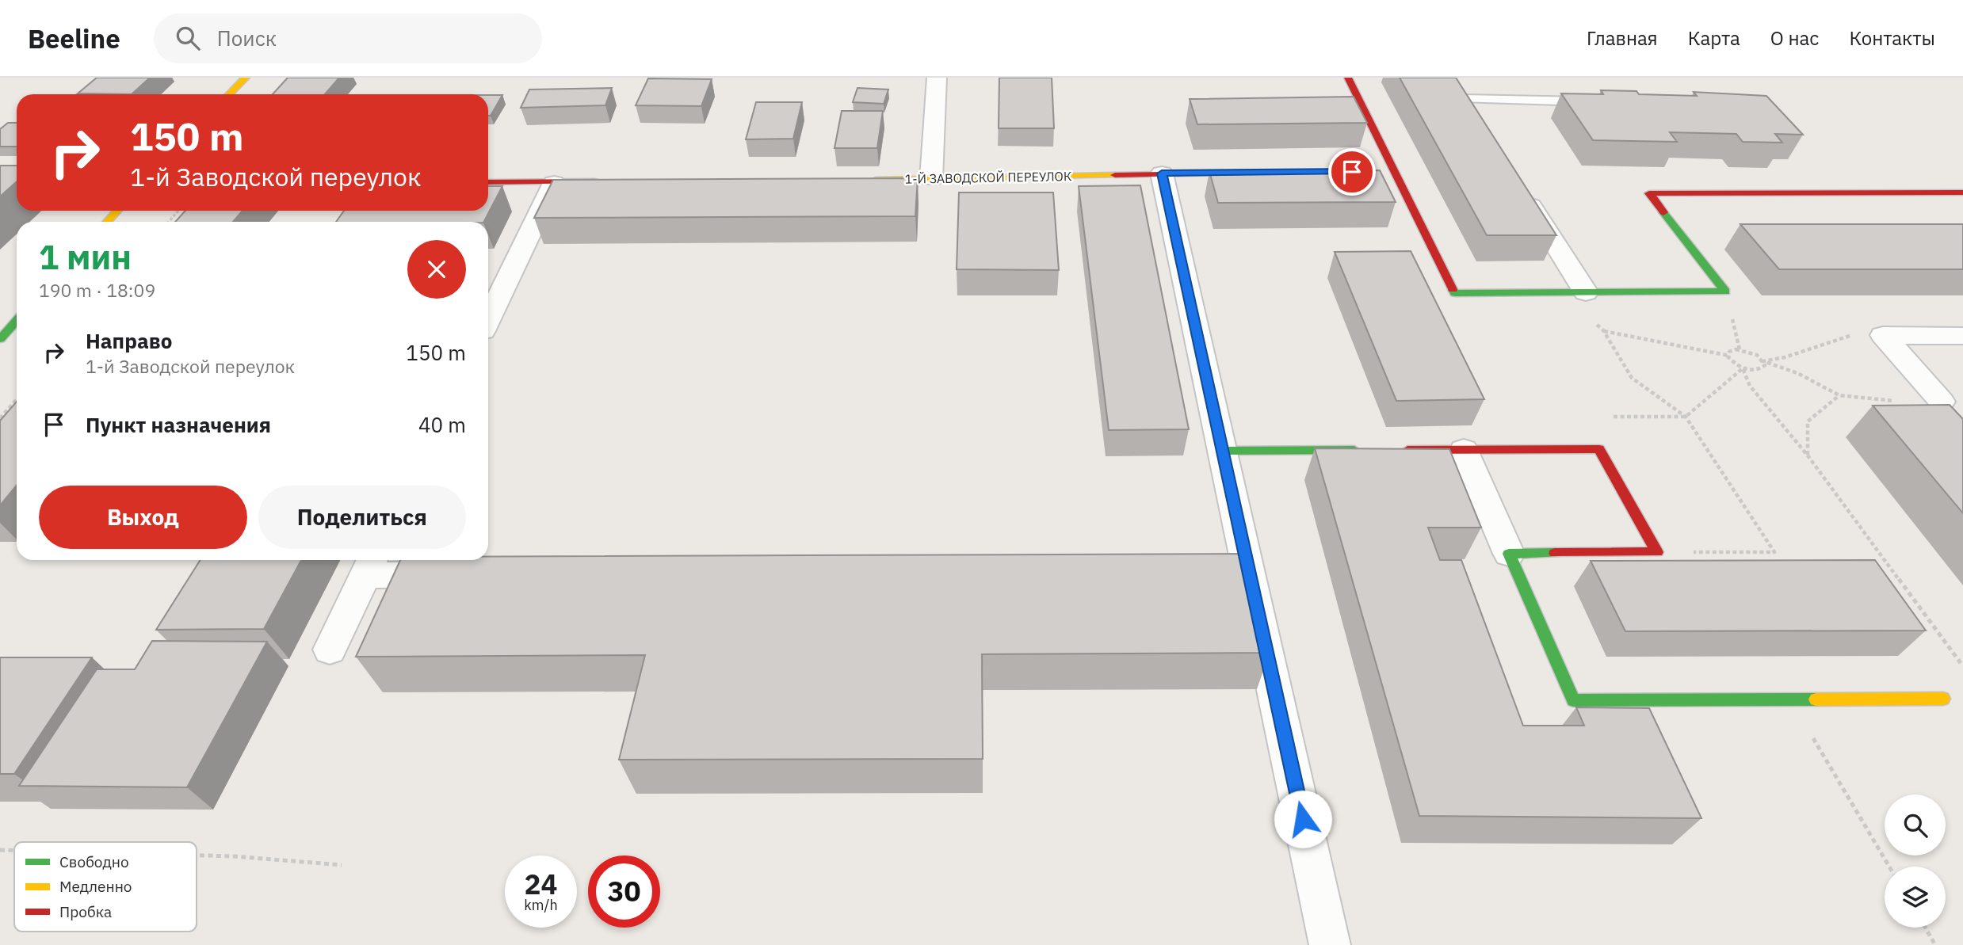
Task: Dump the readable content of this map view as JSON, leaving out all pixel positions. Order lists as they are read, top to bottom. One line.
{"streets":{"street":["1-Й ЗАВОДСКОЙ ПЕРЕУЛОК"]},"legend":["Свободно","Медленно","Пробка"],"page":{"header":"Beeline","search":"Поиск","nav":["Главная","Карта","О нас","Контакты"],"turn":["150 m","1-й Заводской переулок"],"heading":["1 мин","190 m · 18:09"],"list":[{"name":"Направо","note":"1-й Заводской переулок","value":"150 m"},{"name":"Пункт назначения","value":"40 m"}],"buttons":["Выход","Поделиться"],"speed":"24 km/h","limit":"30"}}
